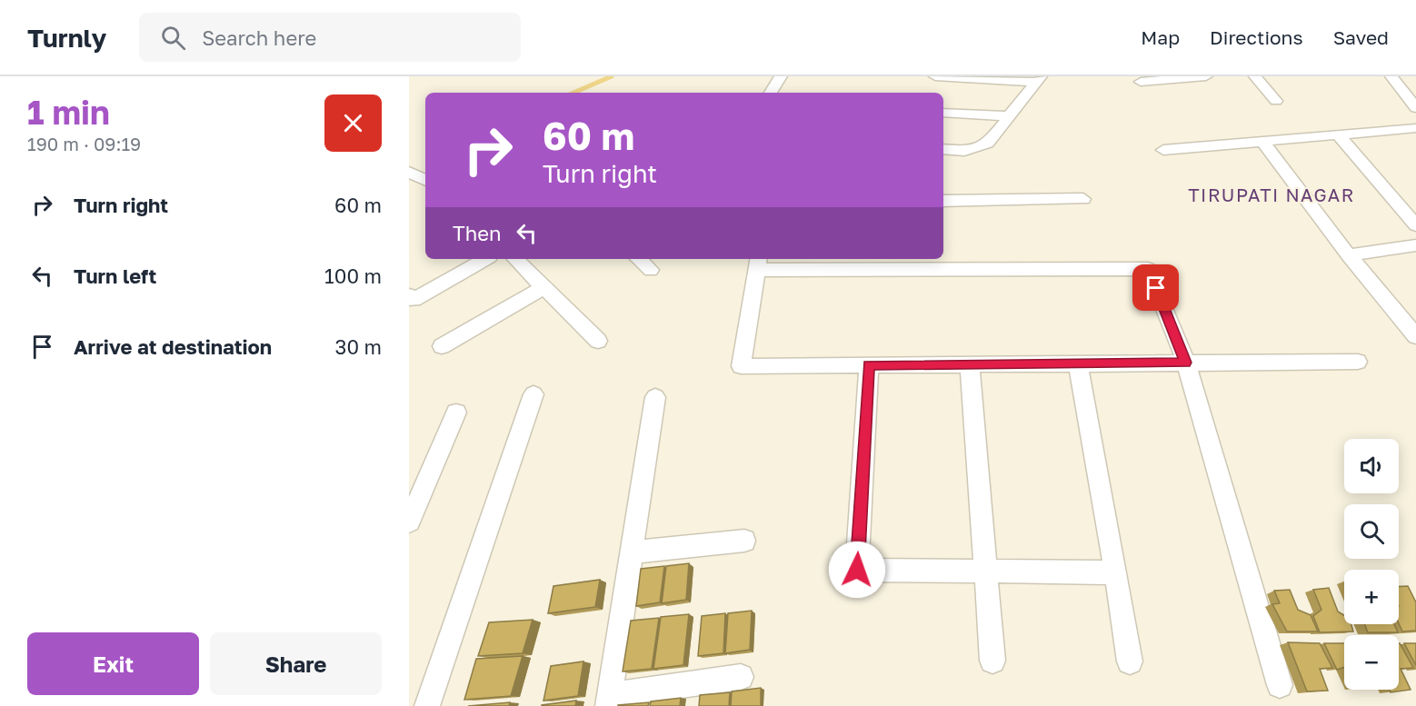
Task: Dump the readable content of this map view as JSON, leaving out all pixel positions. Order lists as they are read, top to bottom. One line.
{"districts":["TIRUPATI NAGAR"],"page":{"header":"Turnly","search":"Search here","nav":["Map","Directions","Saved"],"heading":["1 min","190 m · 09:19"],"turn":["60 m","Turn right"],"list":[{"name":"Turn right","value":"60 m"},{"name":"Turn left","value":"100 m"},{"name":"Arrive at destination","value":"30 m"}],"then":"Then","map_buttons":["+","−"],"buttons":["Exit","Share"]}}
